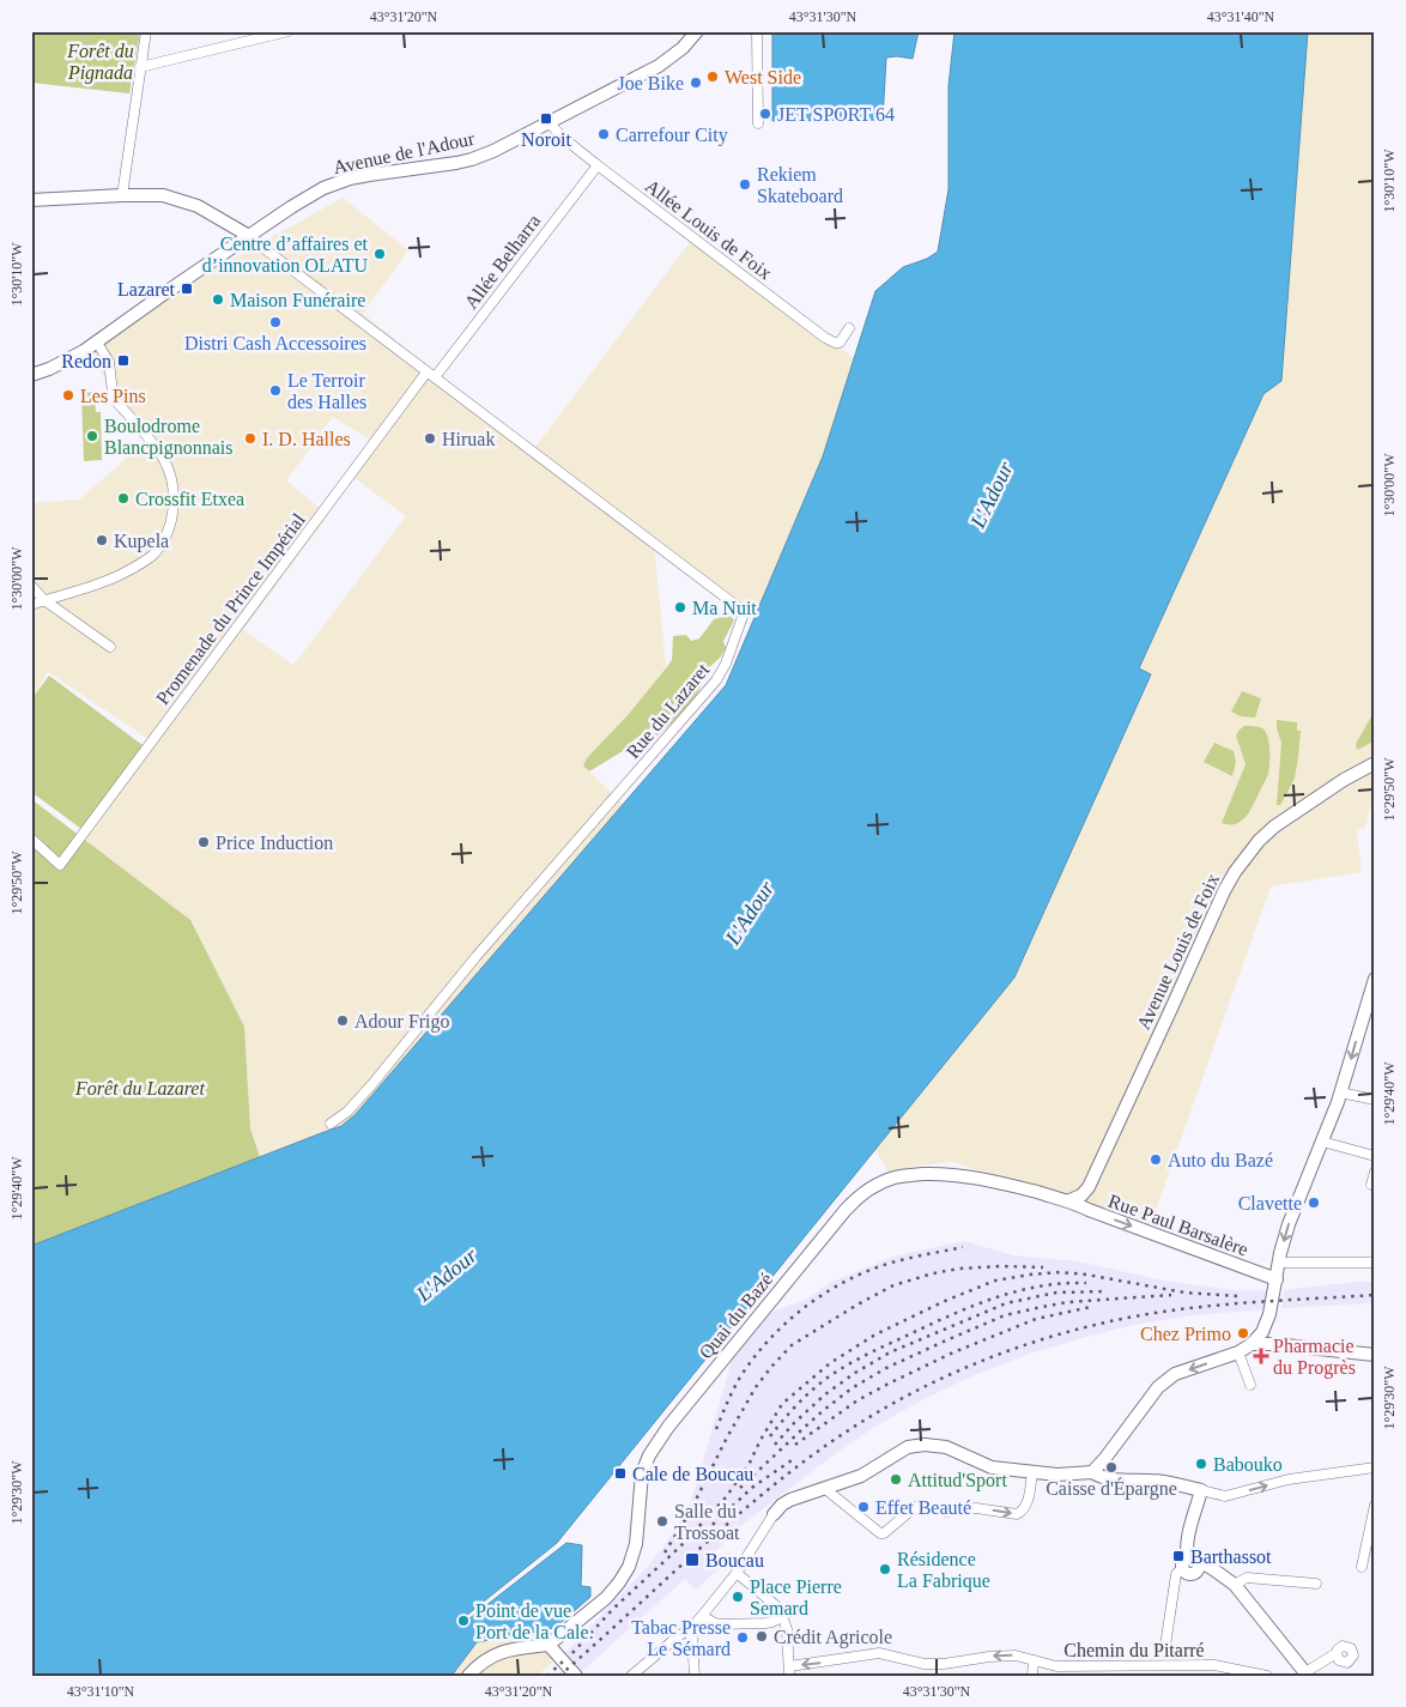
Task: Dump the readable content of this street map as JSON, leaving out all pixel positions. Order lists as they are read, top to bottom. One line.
{"streets":{"main road":["Avenue de l'Adour","Avenue Louis de Foix","Rue Paul Barsalère","Quai du Bazé"],"street":["Allée Louis de Foix","Allée Belharra","Promenade du Prince Impérial","Rue du Lazaret","Chemin du Pitarré"]},"crossings":[["Avenue de l'Adour","Allée Louis de Foix"],["Avenue de l'Adour","Rue du Lazaret"],["Allée Louis de Foix","Allée Belharra"],["Allée Belharra","Promenade du Prince Impérial"],["Allée Belharra","Rue du Lazaret"],["Promenade du Prince Impérial","Rue du Lazaret"],["Avenue Louis de Foix","Rue Paul Barsalère"],["Avenue Louis de Foix","Quai du Bazé"],["Rue Paul Barsalère","Quai du Bazé"]],"one_way":["Rue Paul Barsalère","Chemin du Pitarré"],"water":["L'Adour"],"parks":["Forêt du Pignada","Forêt du Lazaret"],"places":{"other":["West Side","Joe Bike","JET SPORT 64","Carrefour City","Rekiem Skateboard","Centre d’affaires et d’innovation OLATU","Maison Funéraire","Distri Cash Accessoires","Le Terroir des Halles","Les Pins","Boulodrome Blancpignonnais","I. D. Halles","Hiruak","Crossfit Etxea","Kupela","Ma Nuit","Price Induction","Adour Frigo","Auto du Bazé","Clavette","Chez Primo","Babouko","Caisse d'Épargne","Attitud'Sport","Effet Beauté","Salle du Trossoat","Résidence La Fabrique","Place Pierre Semard","Point de vue Port de la Cale.","Crédit Agricole","Tabac Presse Le Sémard"],"transit":["Noroit","Lazaret","Redon","Cale de Boucau","Barthassot","Boucau"],"health":["Pharmacie du Progrès"]},"coordinates":["43°31'20\"N","43°31'30\"N","43°31'40\"N","1°30'10\"W","1°30'00\"W","1°29'50\"W","1°29'40\"W","1°29'30\"W","43°31'10\"N"]}
